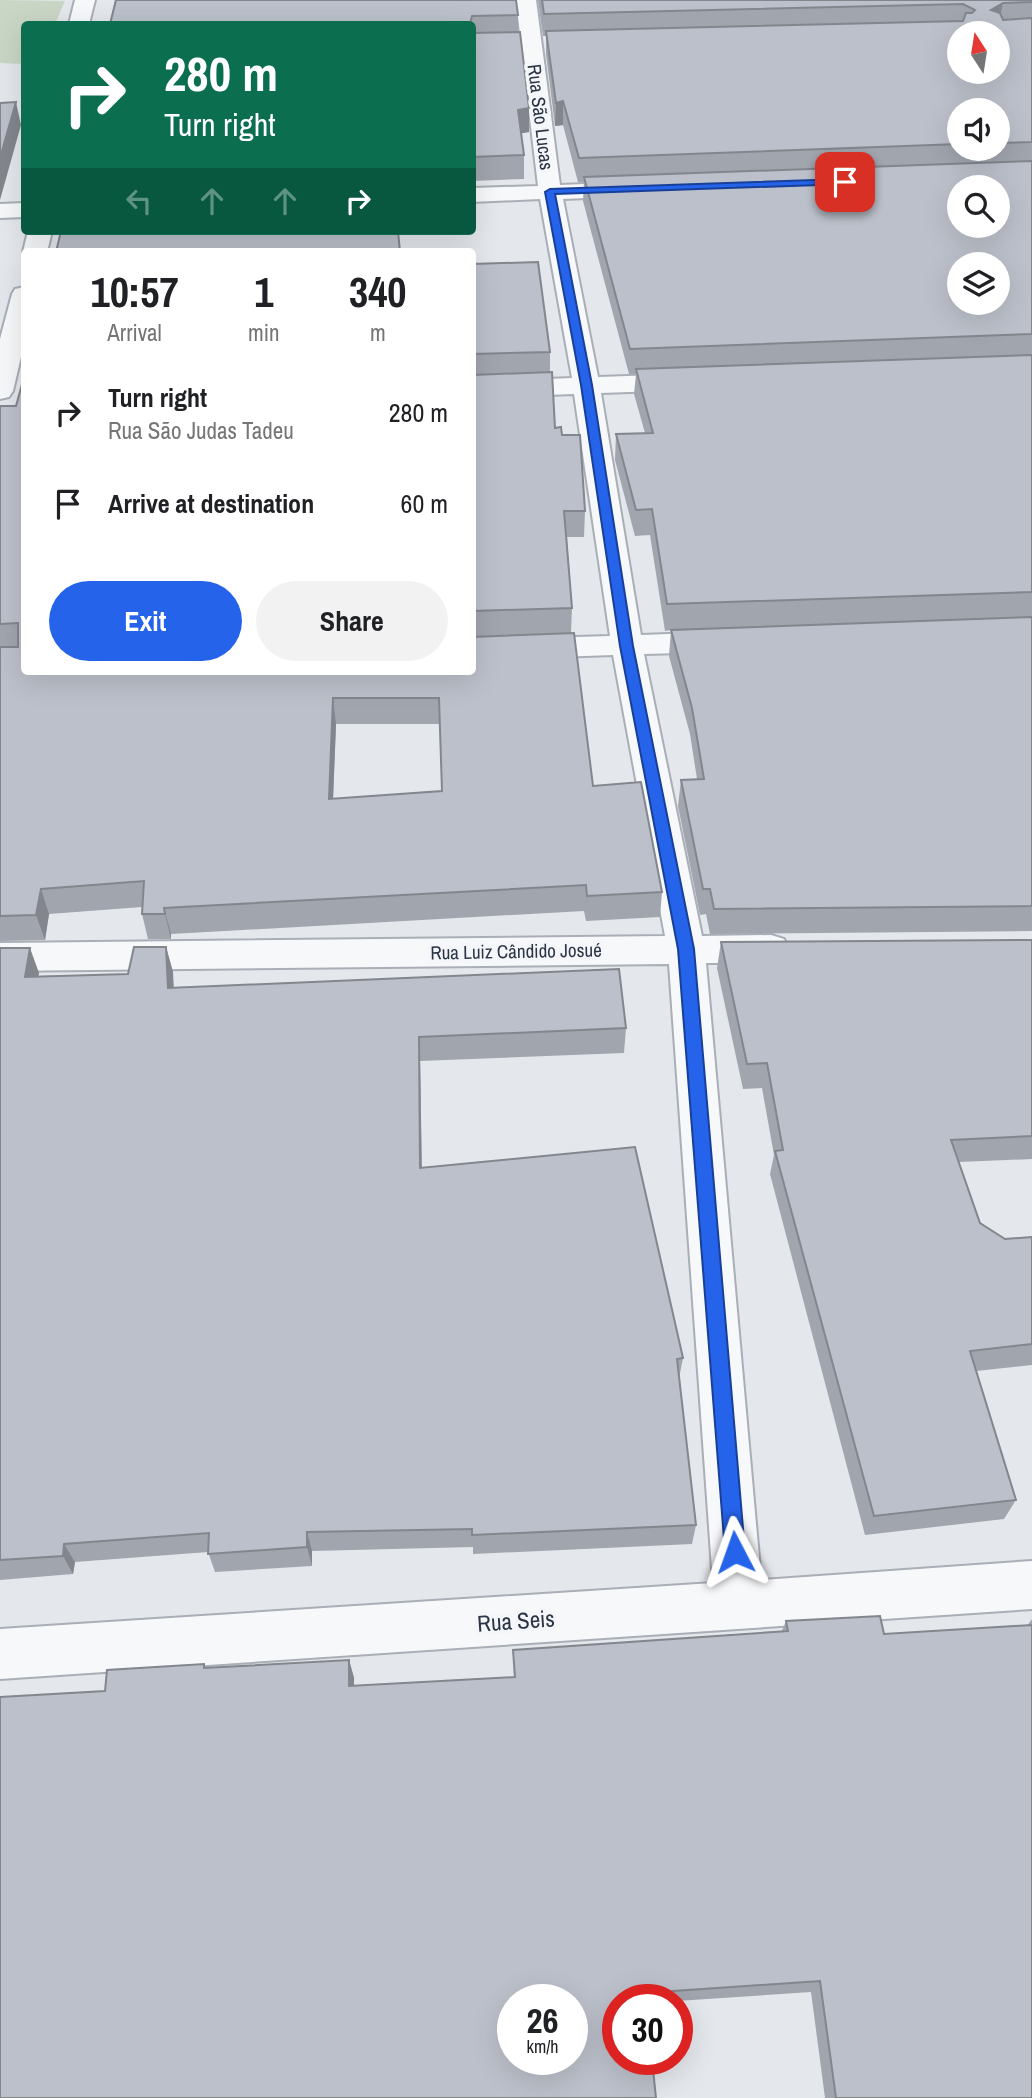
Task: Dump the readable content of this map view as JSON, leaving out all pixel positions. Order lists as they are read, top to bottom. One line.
{"streets":{"street":["Rua São Lucas","Rua Luiz Cândido Josué","Rua Seis"]},"crossings":[["Rua São Lucas","Rua Luiz Cândido Josué"],["Rua São Lucas","Rua Seis"]],"north":"top","page":{"turn":["280 m","Turn right"],"eta":["10:57","Arrival","1","min","340","m"],"list":[{"name":"Turn right","note":"Rua São Judas Tadeu","value":"280 m"},{"name":"Arrive at destination","value":"60 m"}],"buttons":["Exit","Share"],"speed":"26 km/h","limit":"30"}}
